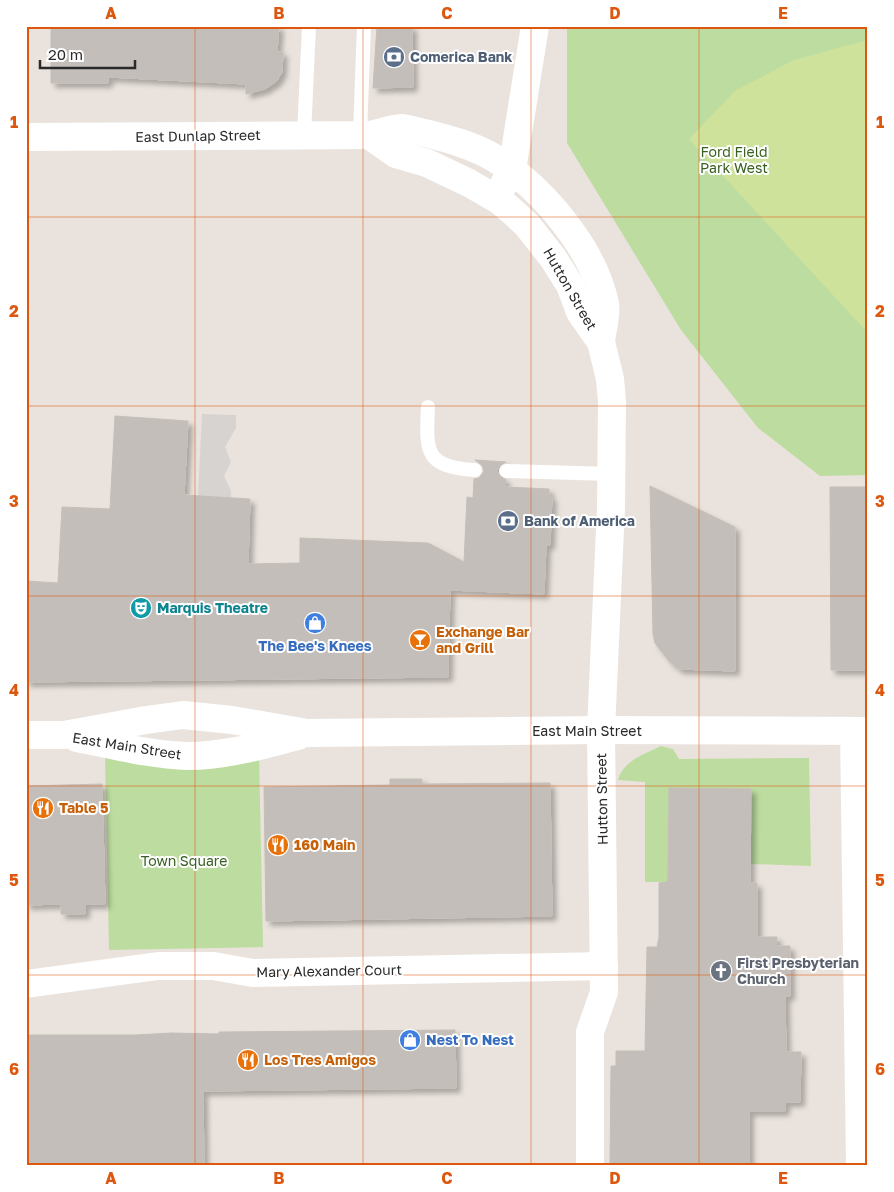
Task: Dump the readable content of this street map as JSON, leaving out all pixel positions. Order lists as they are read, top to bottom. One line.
{"streets":{"street":["East Dunlap Street","Hutton Street","East Main Street","Mary Alexander Court"]},"crossings":[["East Dunlap Street","Hutton Street"],["Hutton Street","East Main Street"],["Hutton Street","Mary Alexander Court"]],"parks":["Ford Field Park West","Town Square"],"places":{"bank":["Comerica Bank","Bank of America"],"theatre":["Marquis Theatre"],"shop":["The Bee's Knees","Nest To Nest"],"bar":["Exchange Bar and Grill"],"restaurant":["Table 5","160 Main","Los Tres Amigos"],"church":["First Presbyterian Church"]},"scale_bar":"20 m","grid":{"columns":["A","B","C","D","E"],"rows":["1","2","3","4","5","6"]}}
